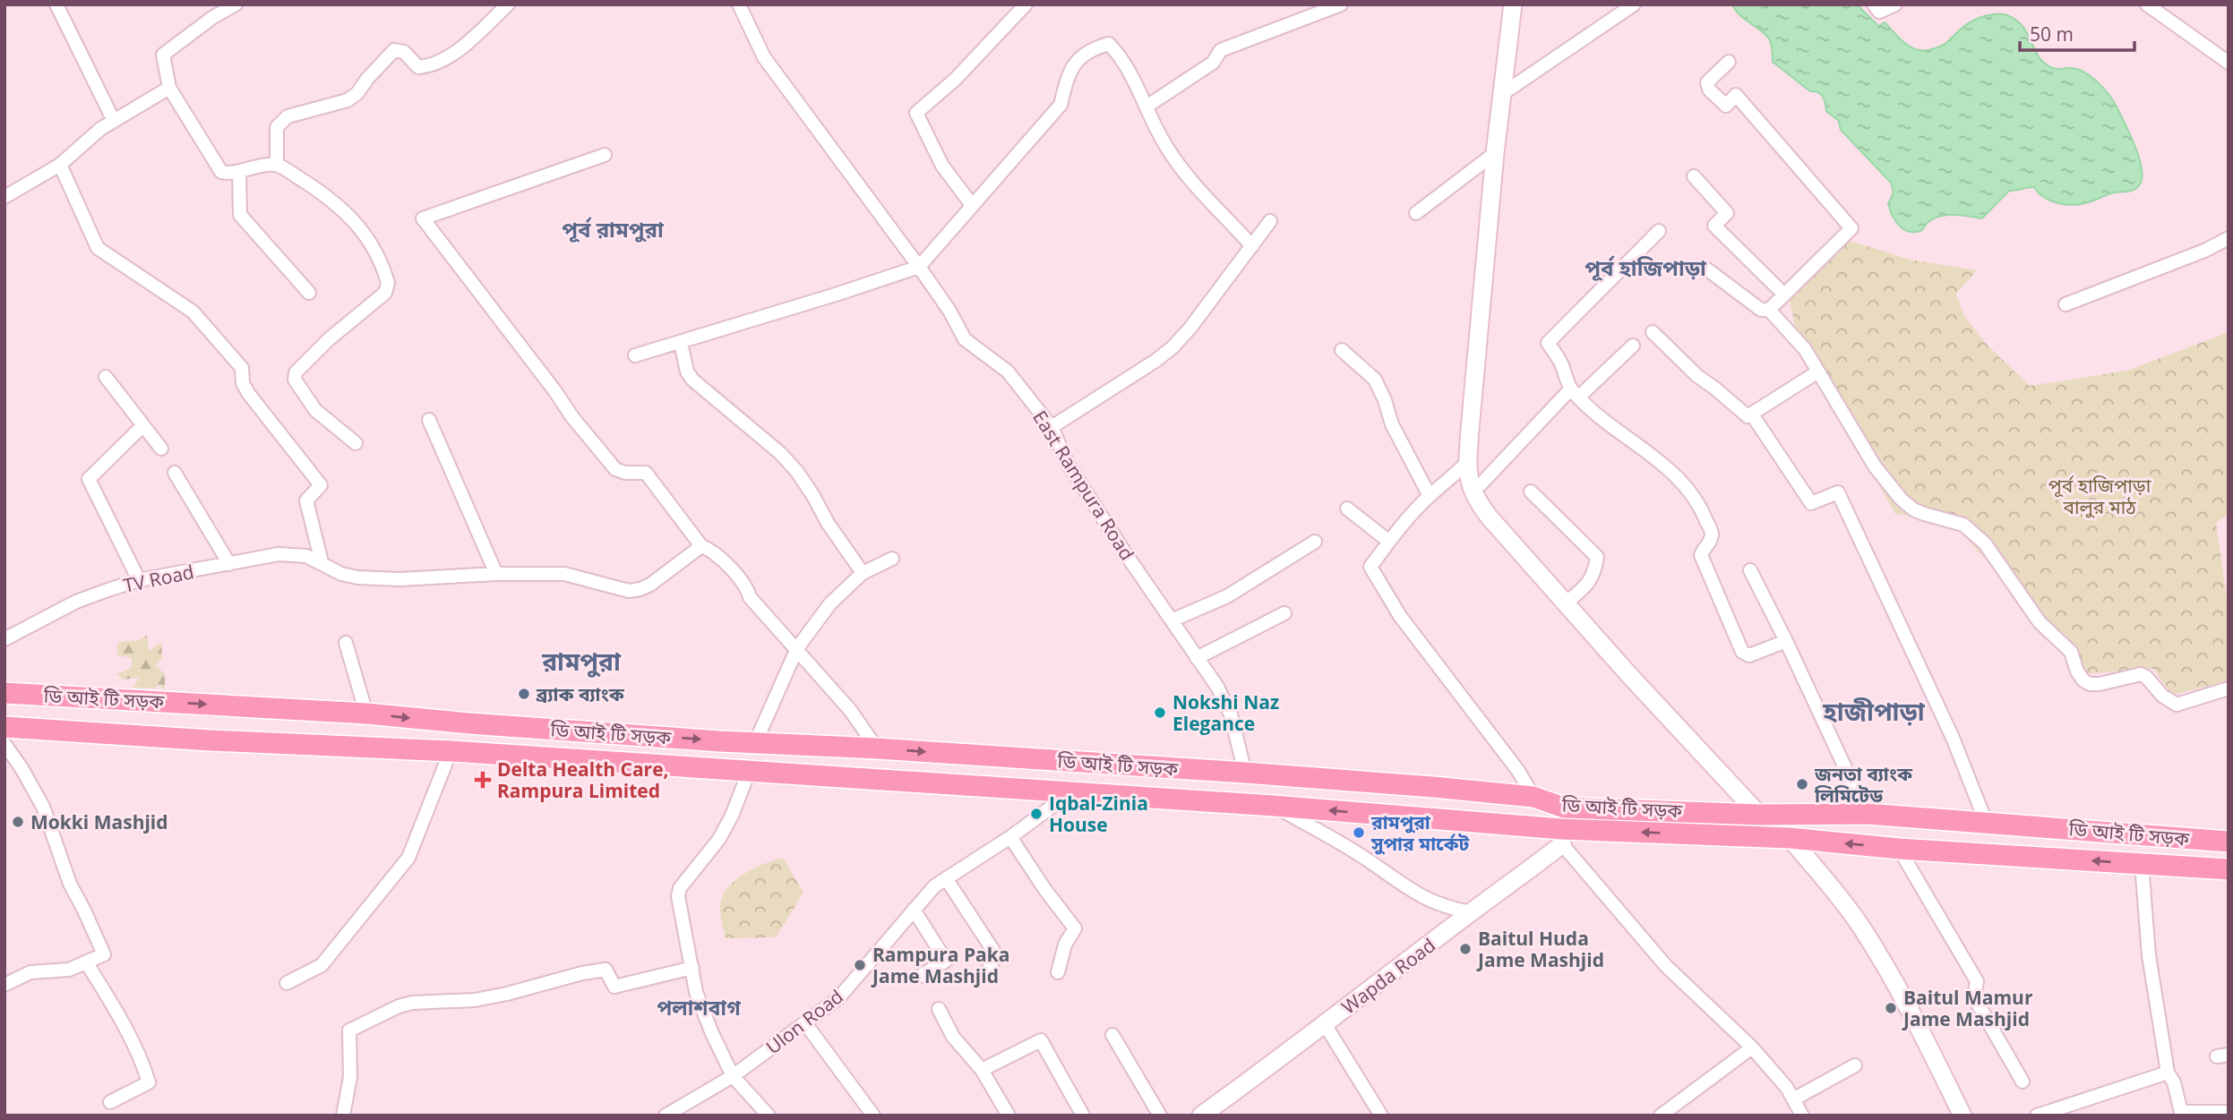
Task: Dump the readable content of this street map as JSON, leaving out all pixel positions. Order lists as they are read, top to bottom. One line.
{"streets":{"main road":["ডি আই টি সড়ক"],"street":["East Rampura Road","TV Road","Wapda Road","Ulon Road"]},"crossings":[["East Rampura Road","ডি আই টি সড়ক"],["ডি আই টি সড়ক","Wapda Road"],["ডি আই টি সড়ক","Ulon Road"]],"districts":["পূর্ব রামপুরা","পূর্ব হাজিপাড়া","রামপুরা","হাজীপাড়া","পলাশবাগ"],"parks":["পূর্ব হাজিপাড়া বালুর মাঠ"],"places":{"other":["ব্র্যাক ব্যাংক","Nokshi Naz Elegance","জনতা ব্যাংক লিমিটেড","Iqbal-Zinia House","Mokki Mashjid","রামপুরা সুপার মার্কেট","Baitul Huda Jame Mashjid","Rampura Paka Jame Mashjid","Baitul Mamur Jame Mashjid"],"health":["Delta Health Care, Rampura Limited"]},"scale_bar":"50 m"}
